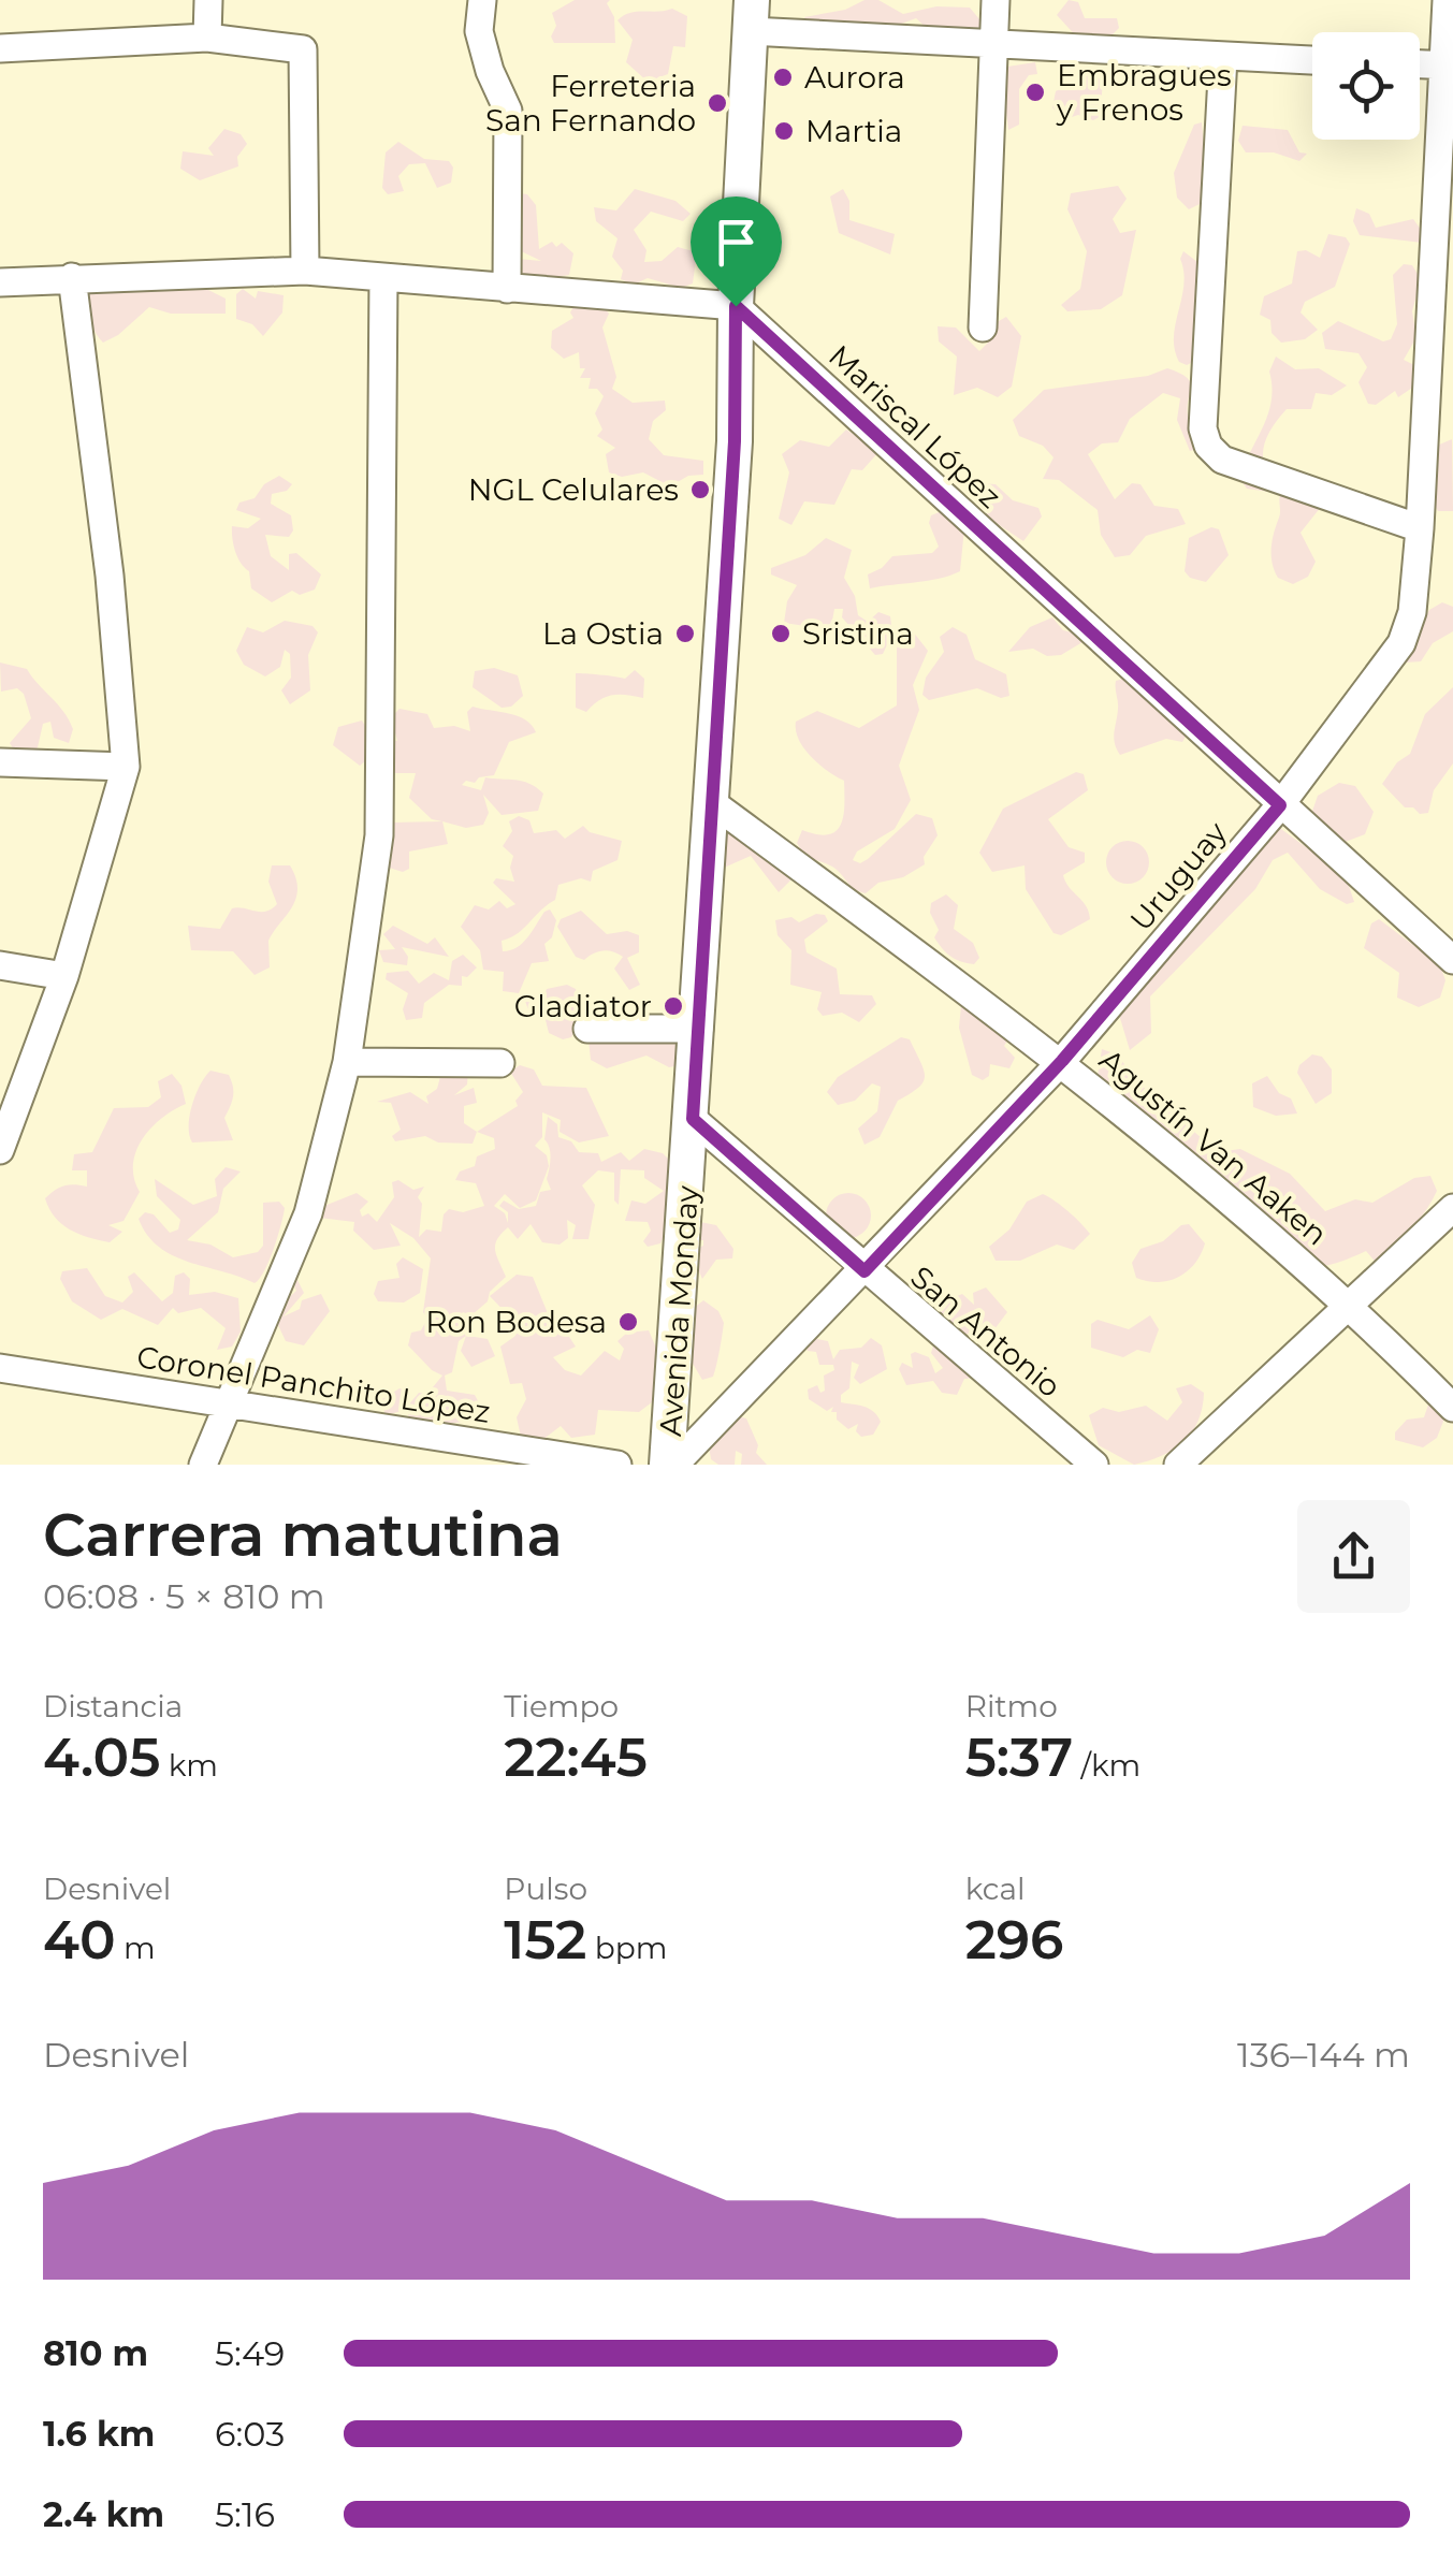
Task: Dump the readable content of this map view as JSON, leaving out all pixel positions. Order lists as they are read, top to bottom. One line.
{"streets":{"main road":["Avenida Monday"],"street":["Mariscal López","Uruguay","Agustín Van Aaken","San Antonio","Coronel Panchito López"]},"crossings":[["Mariscal López","Uruguay"],["Mariscal López","Avenida Monday"],["Uruguay","Agustín Van Aaken"],["Uruguay","Avenida Monday"],["Uruguay","San Antonio"],["Agustín Van Aaken","Avenida Monday"],["Avenida Monday","San Antonio"]],"places":["Aurora","Embragues y Frenos","Ferreteria San Fernando","Martia","NGL Celulares","La Ostia","Sristina","Gladiator","Ron Bodesa"],"page":{"heading":["Carrera matutina","06:08 · 5 × 810 m"],"stats":[["Distancia","4.05 km"],["Tiempo","22:45"],["Ritmo","5:37 /km"],["Desnivel","40 m"],["Pulso","152 bpm"],["kcal","296"]],"chart":["Desnivel","136–144 m"],"list":[{"name":"810 m","note":"5:49"},{"name":"1.6 km","note":"6:03"},{"name":"2.4 km","note":"5:16"}]}}
